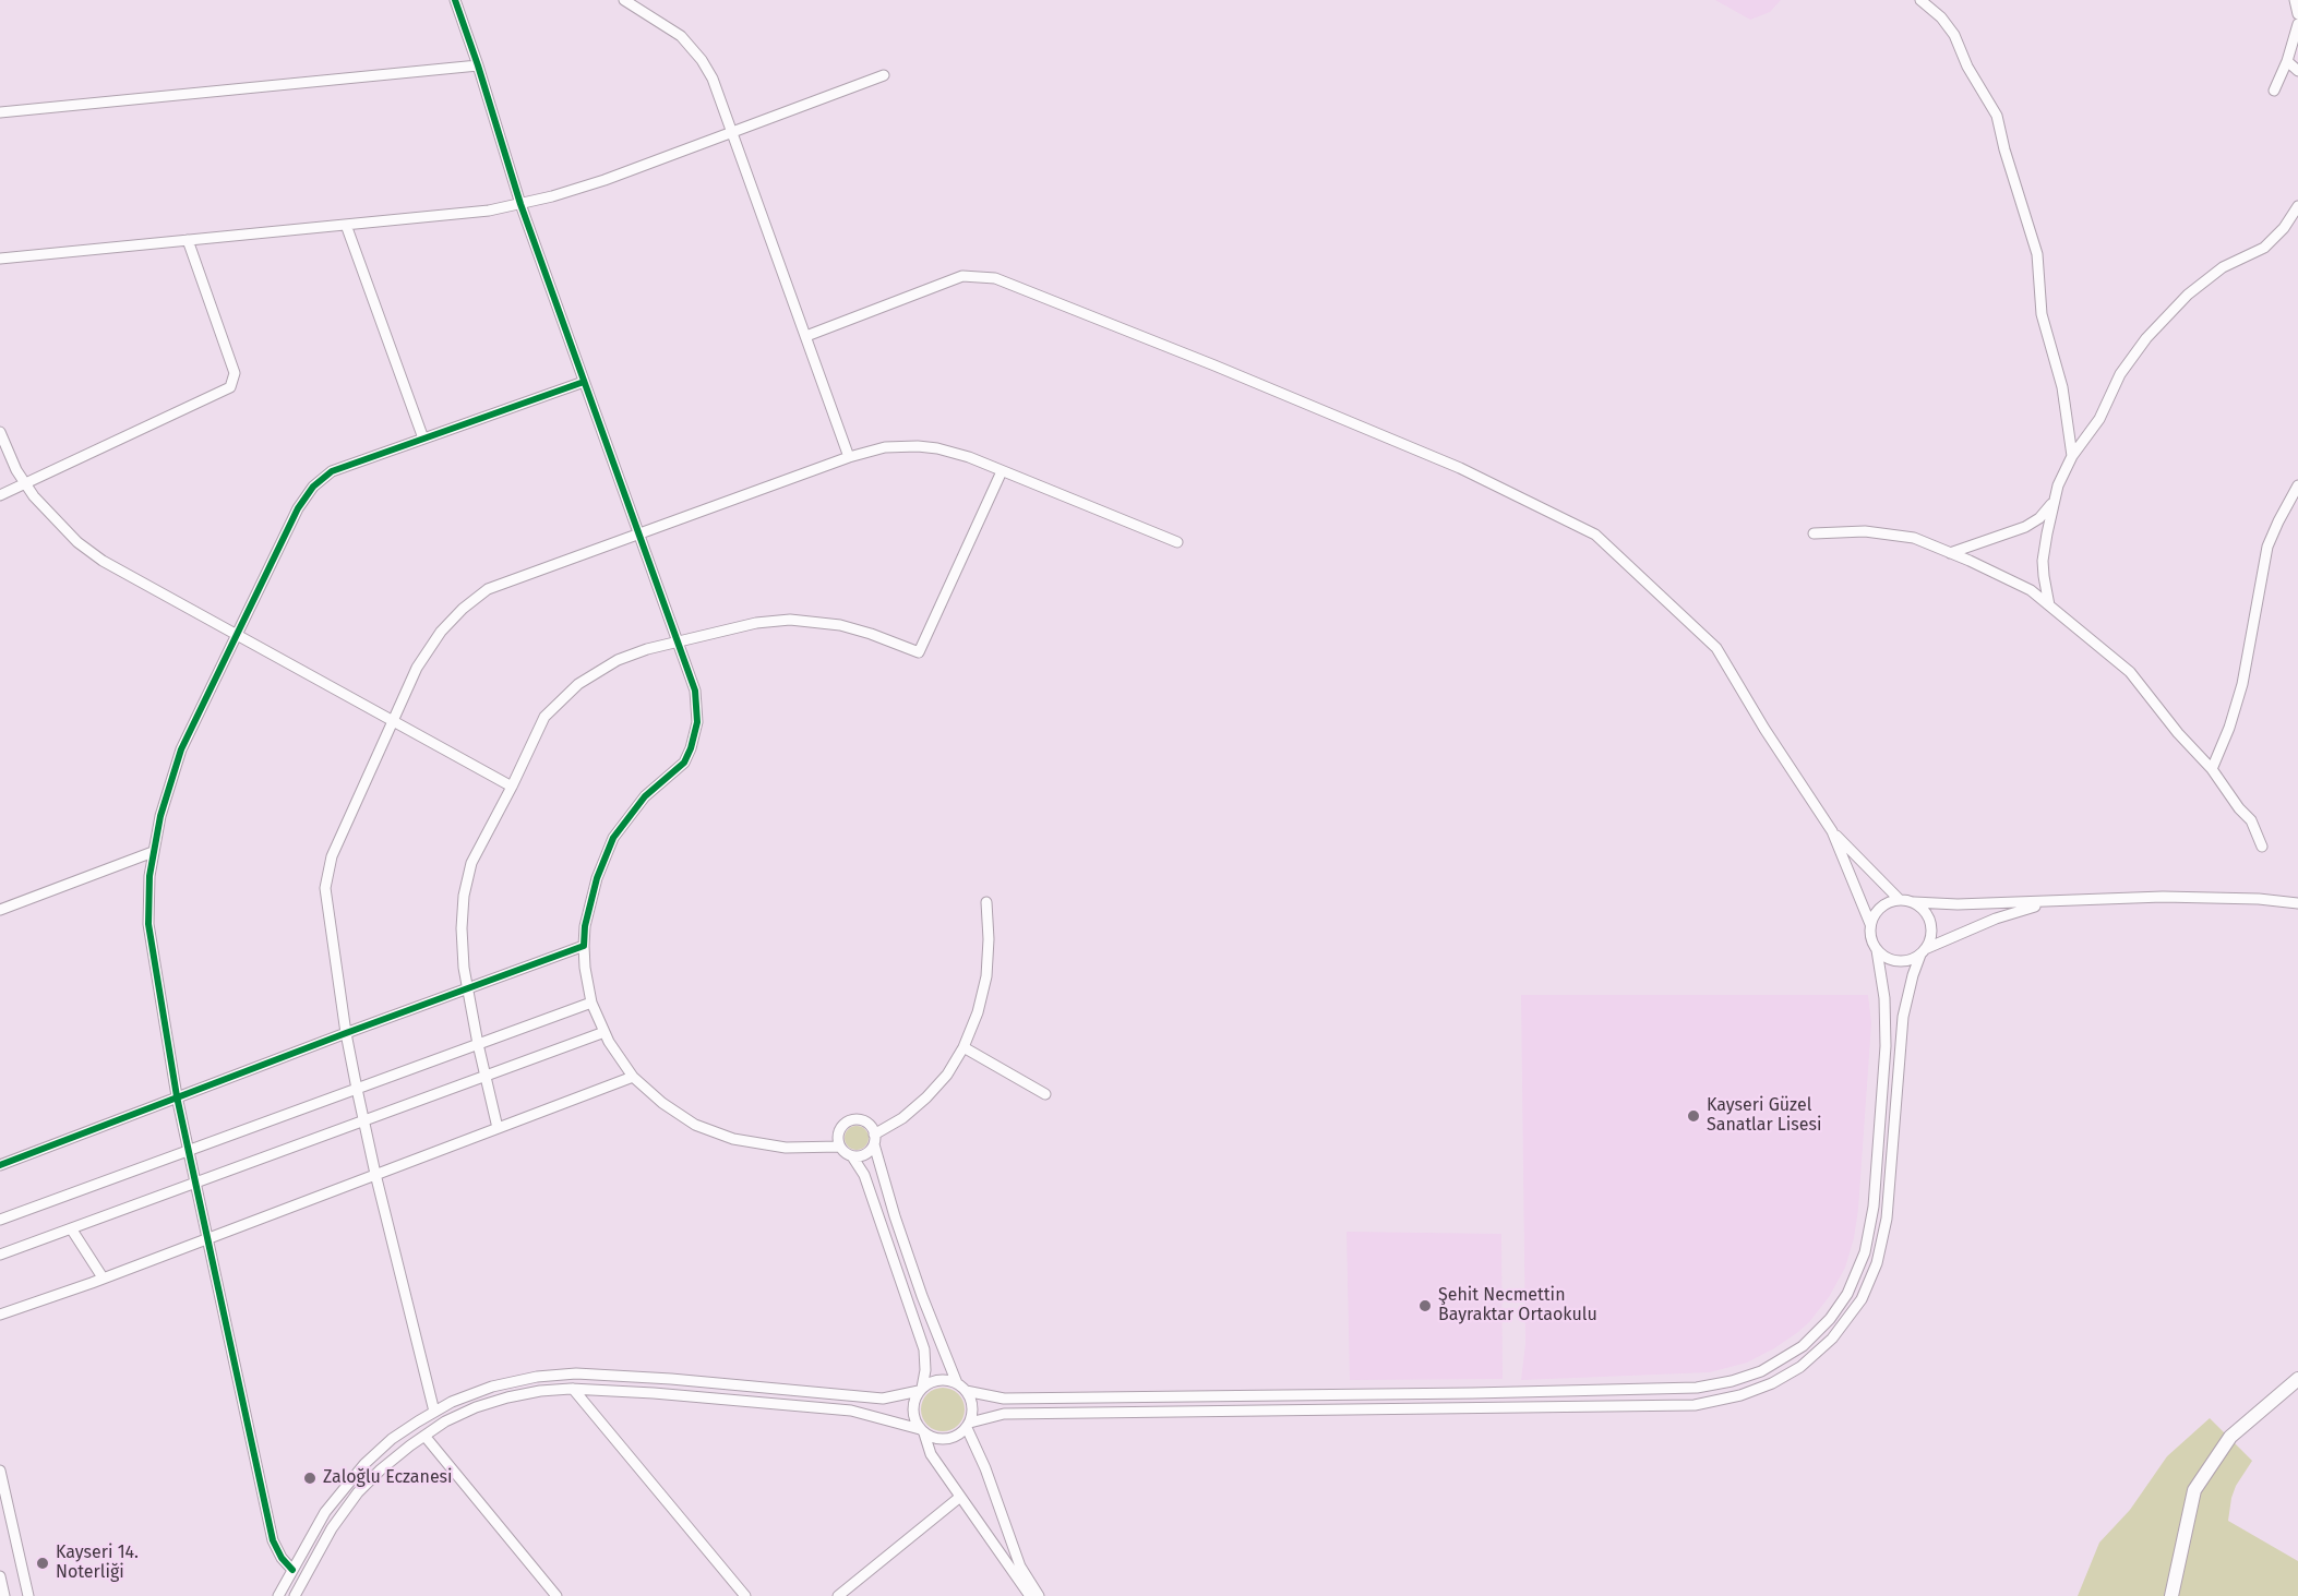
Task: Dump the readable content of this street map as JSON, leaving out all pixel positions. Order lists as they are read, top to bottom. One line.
{"places":["Kayseri Güzel Sanatlar Lisesi","Şehit Necmettin Bayraktar Ortaokulu","Zaloğlu Eczanesi","Kayseri 14. Noterliği"]}
